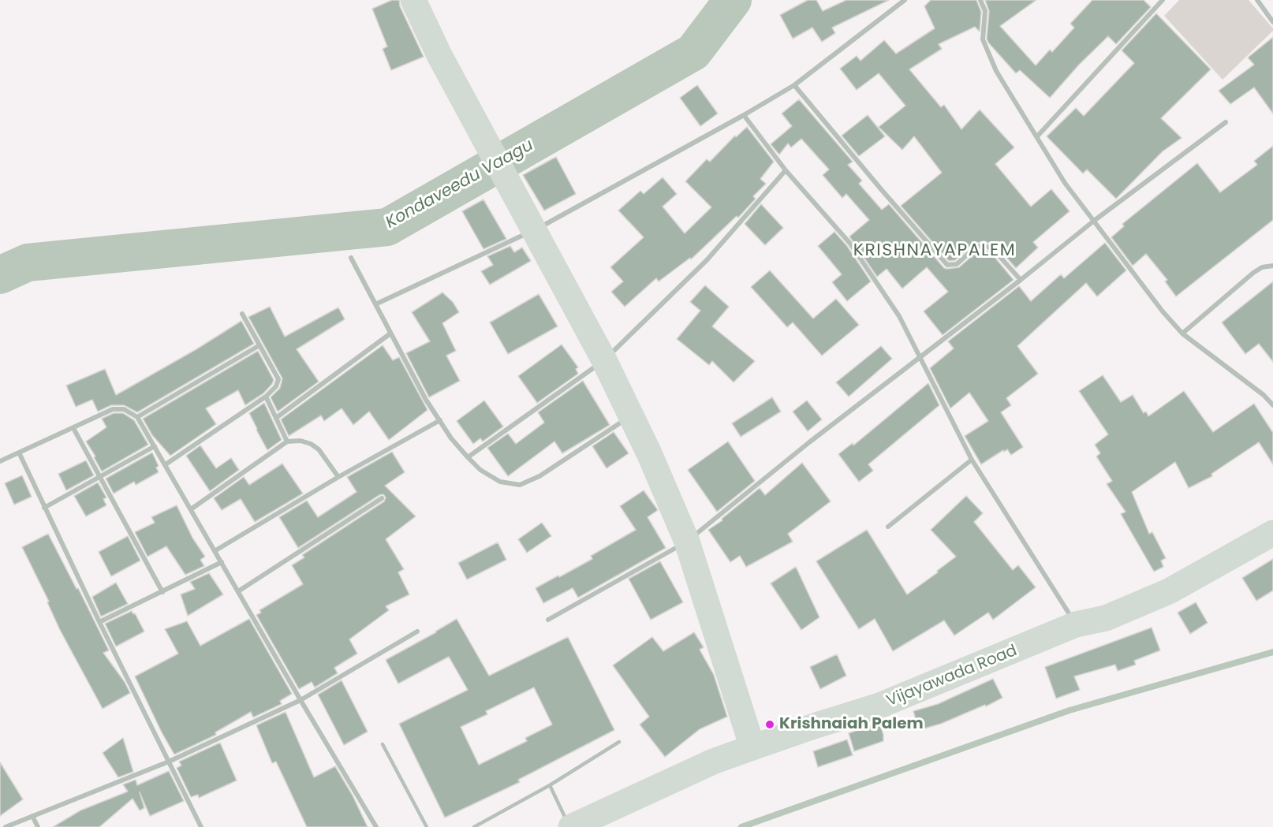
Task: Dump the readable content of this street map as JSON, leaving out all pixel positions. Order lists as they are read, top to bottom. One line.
{"streets":{"main road":["Vijayawada Road"]},"districts":["KRISHNAYAPALEM"],"water":["Kondaveedu Vaagu"],"places":["Krishnaiah Palem"]}
